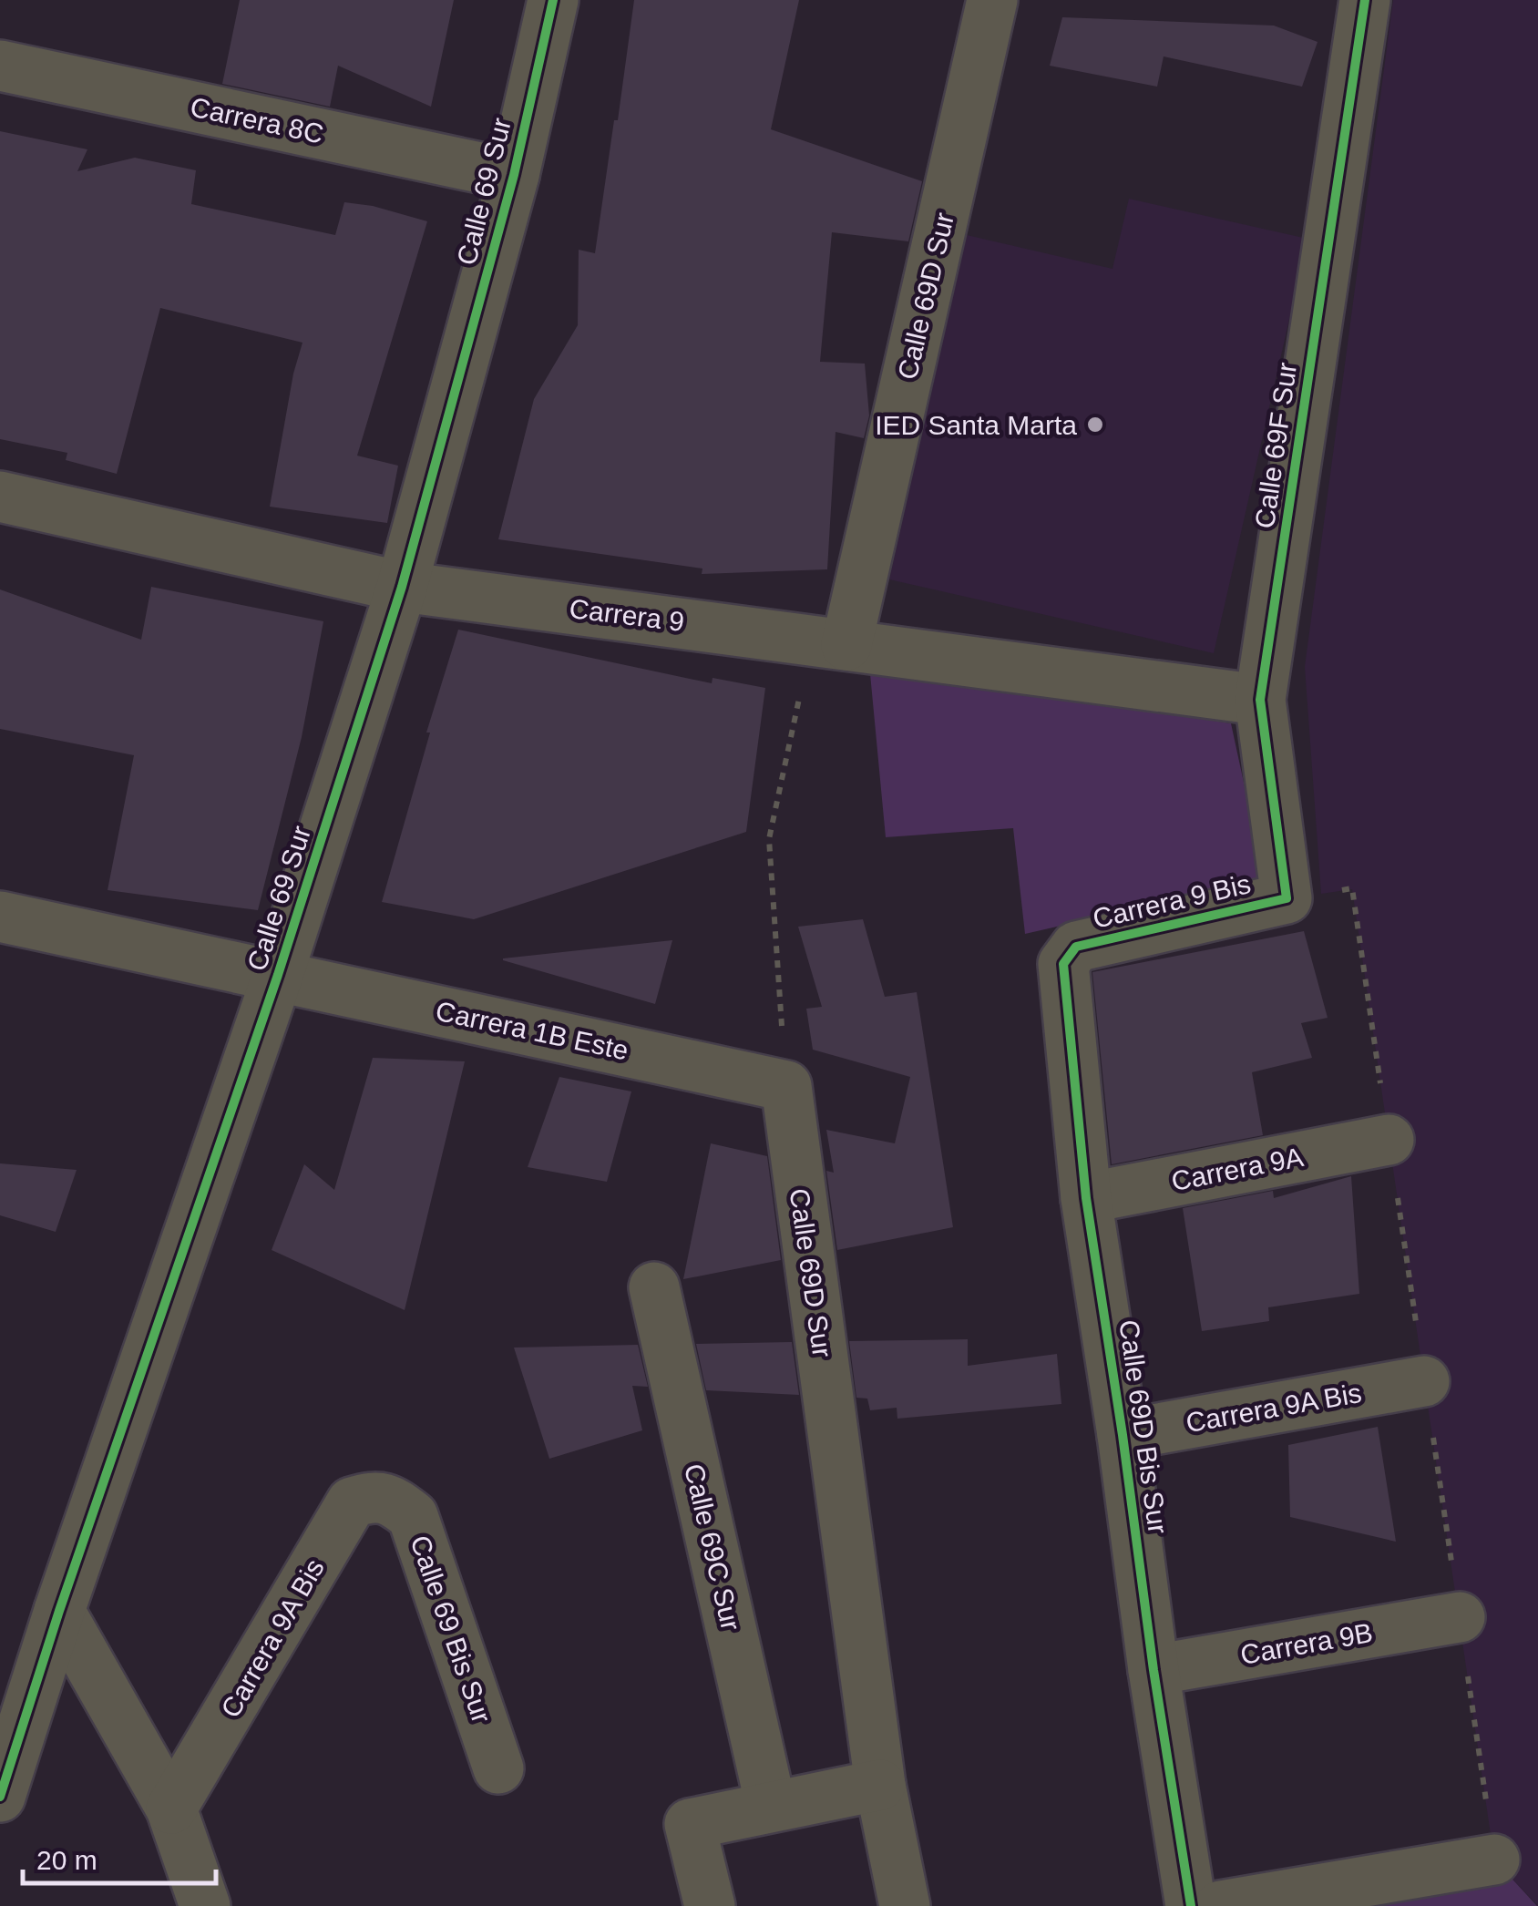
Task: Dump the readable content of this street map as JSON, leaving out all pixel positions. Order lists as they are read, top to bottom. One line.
{"streets":{"street":["Carrera 8C","Calle 69 Sur","Calle 69D Sur","Calle 69F Sur","Carrera 9","Carrera 9 Bis","Carrera 1B Este","Carrera 9A","Carrera 9A Bis","Calle 69D Bis Sur","Calle 69C Sur","Calle 69 Bis Sur","Carrera 9B"]},"crossings":[["Carrera 8C","Calle 69 Sur"],["Calle 69 Sur","Carrera 9"],["Calle 69 Sur","Carrera 1B Este"],["Calle 69D Sur","Carrera 9"],["Calle 69D Sur","Carrera 1B Este"],["Calle 69F Sur","Carrera 9"],["Calle 69F Sur","Carrera 9 Bis"],["Carrera 9 Bis","Calle 69D Bis Sur"],["Carrera 9A","Calle 69D Bis Sur"],["Carrera 9A Bis","Calle 69D Bis Sur"],["Carrera 9A Bis","Calle 69 Bis Sur"],["Calle 69D Bis Sur","Carrera 9B"]],"places":["IED Santa Marta"],"scale_bar":"20 m"}
